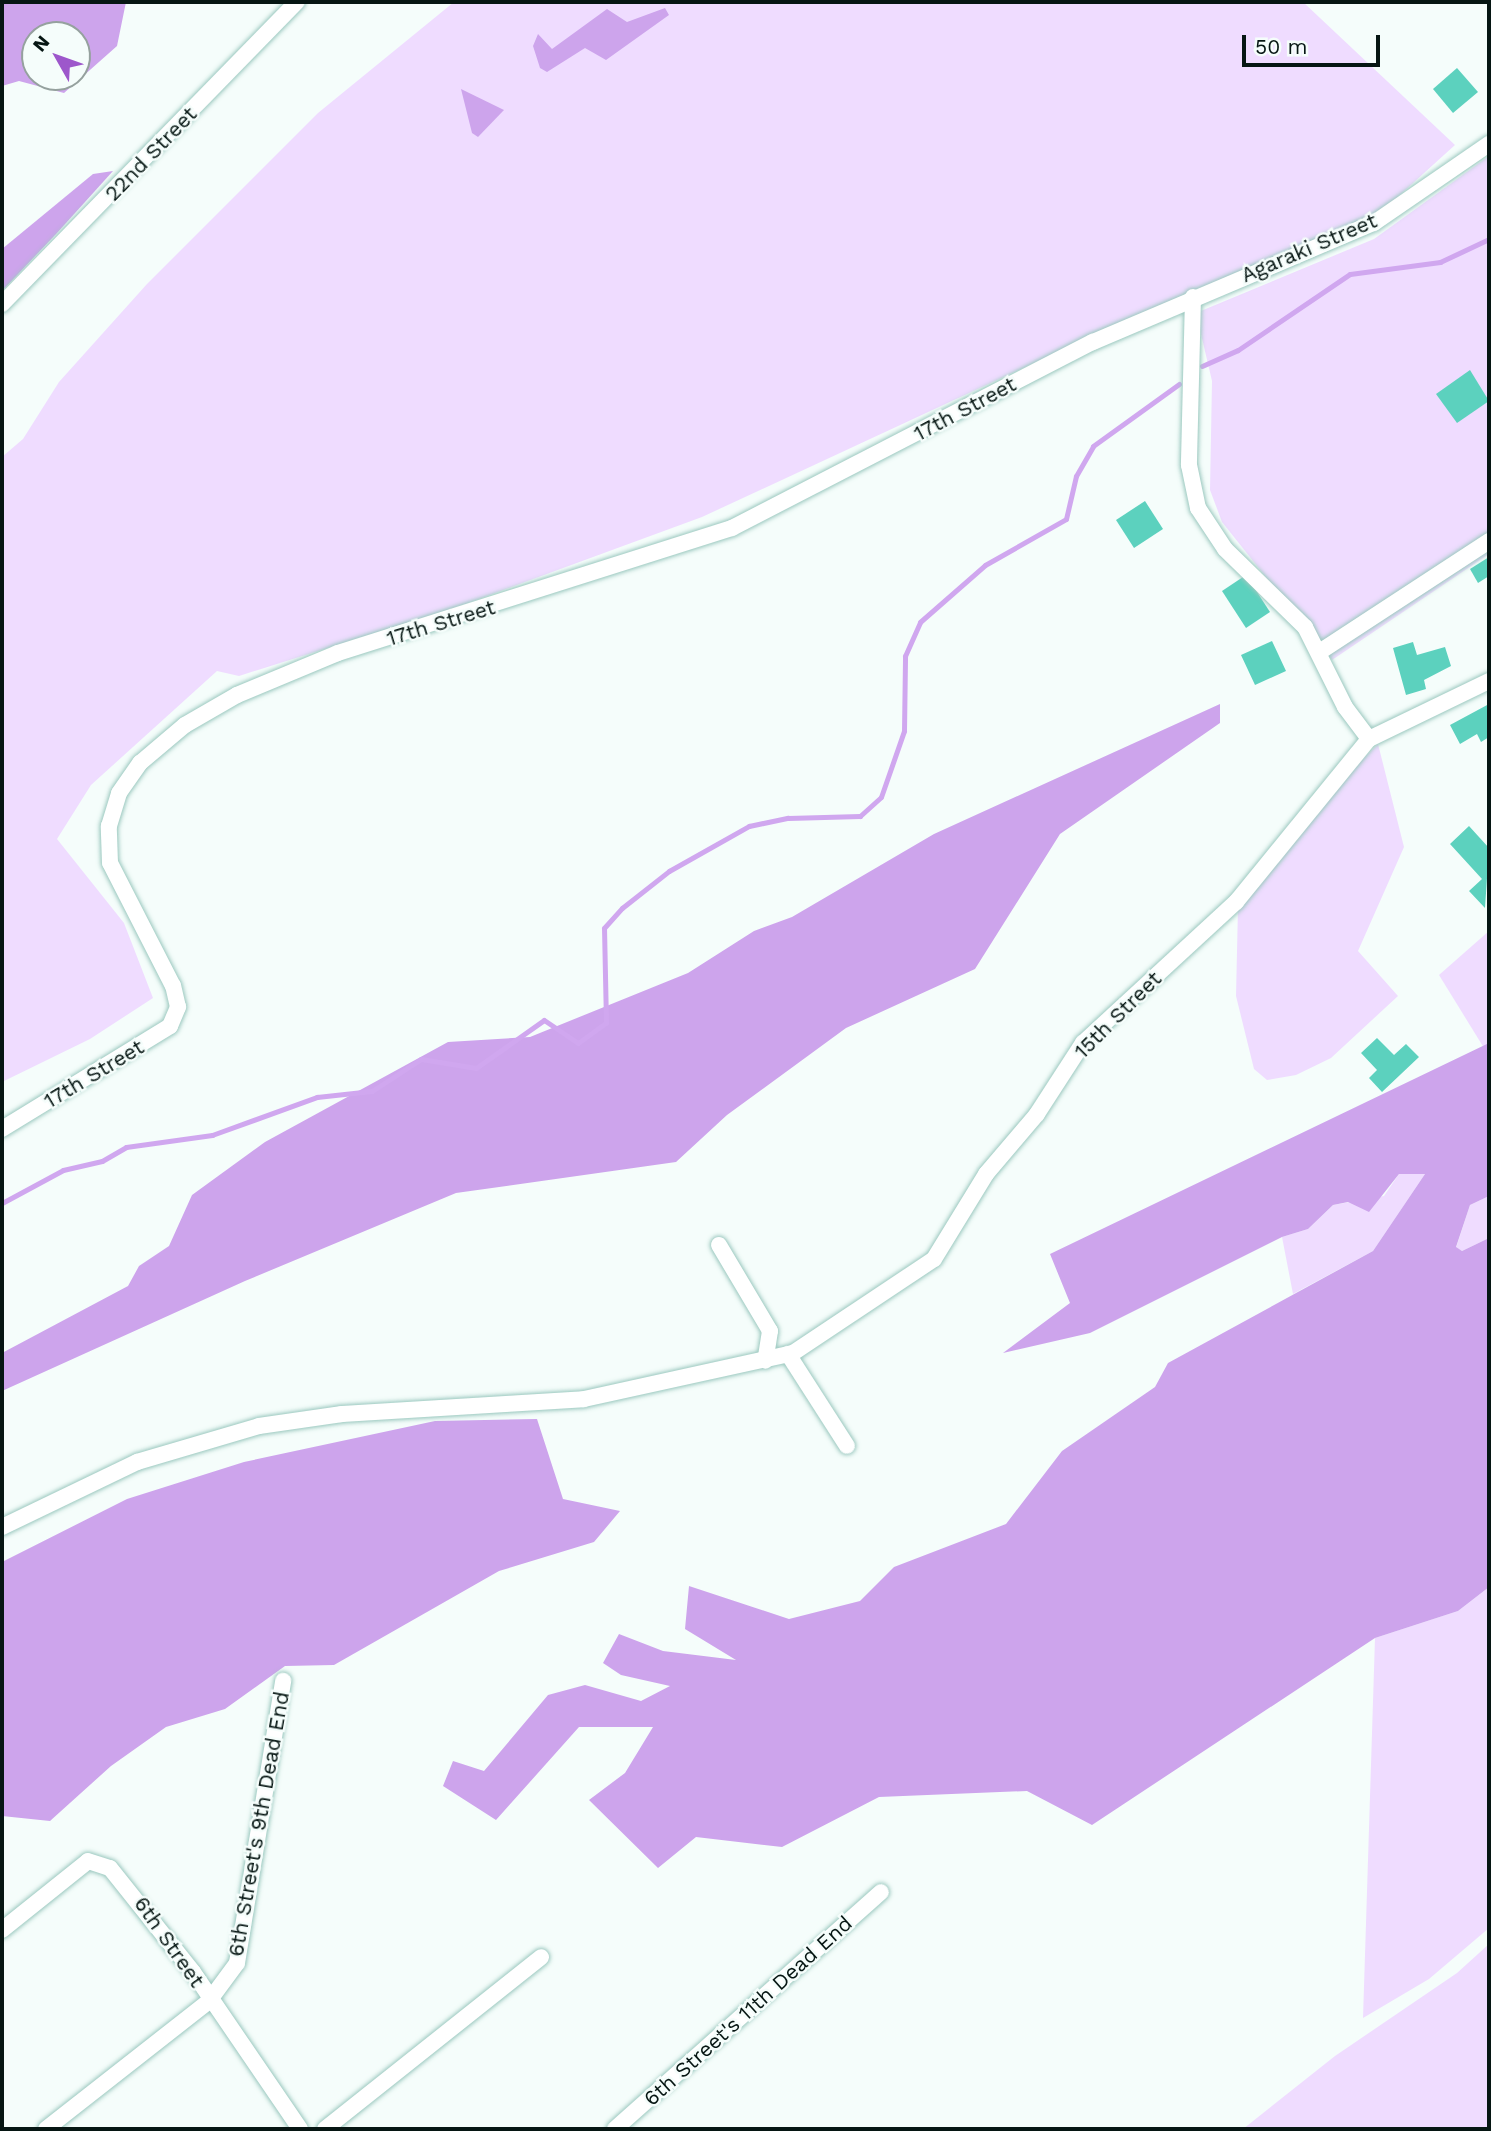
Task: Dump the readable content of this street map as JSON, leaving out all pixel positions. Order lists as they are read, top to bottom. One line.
{"streets":{"street":["22nd Street","Agaraki Street","17th Street","15th Street","6th Street's 9th Dead End","6th Street","6th Street's 11th Dead End"]},"crossings":[["Agaraki Street","17th Street"],["6th Street's 9th Dead End","6th Street"]],"scale_bar":"50 m","north":"top left"}
